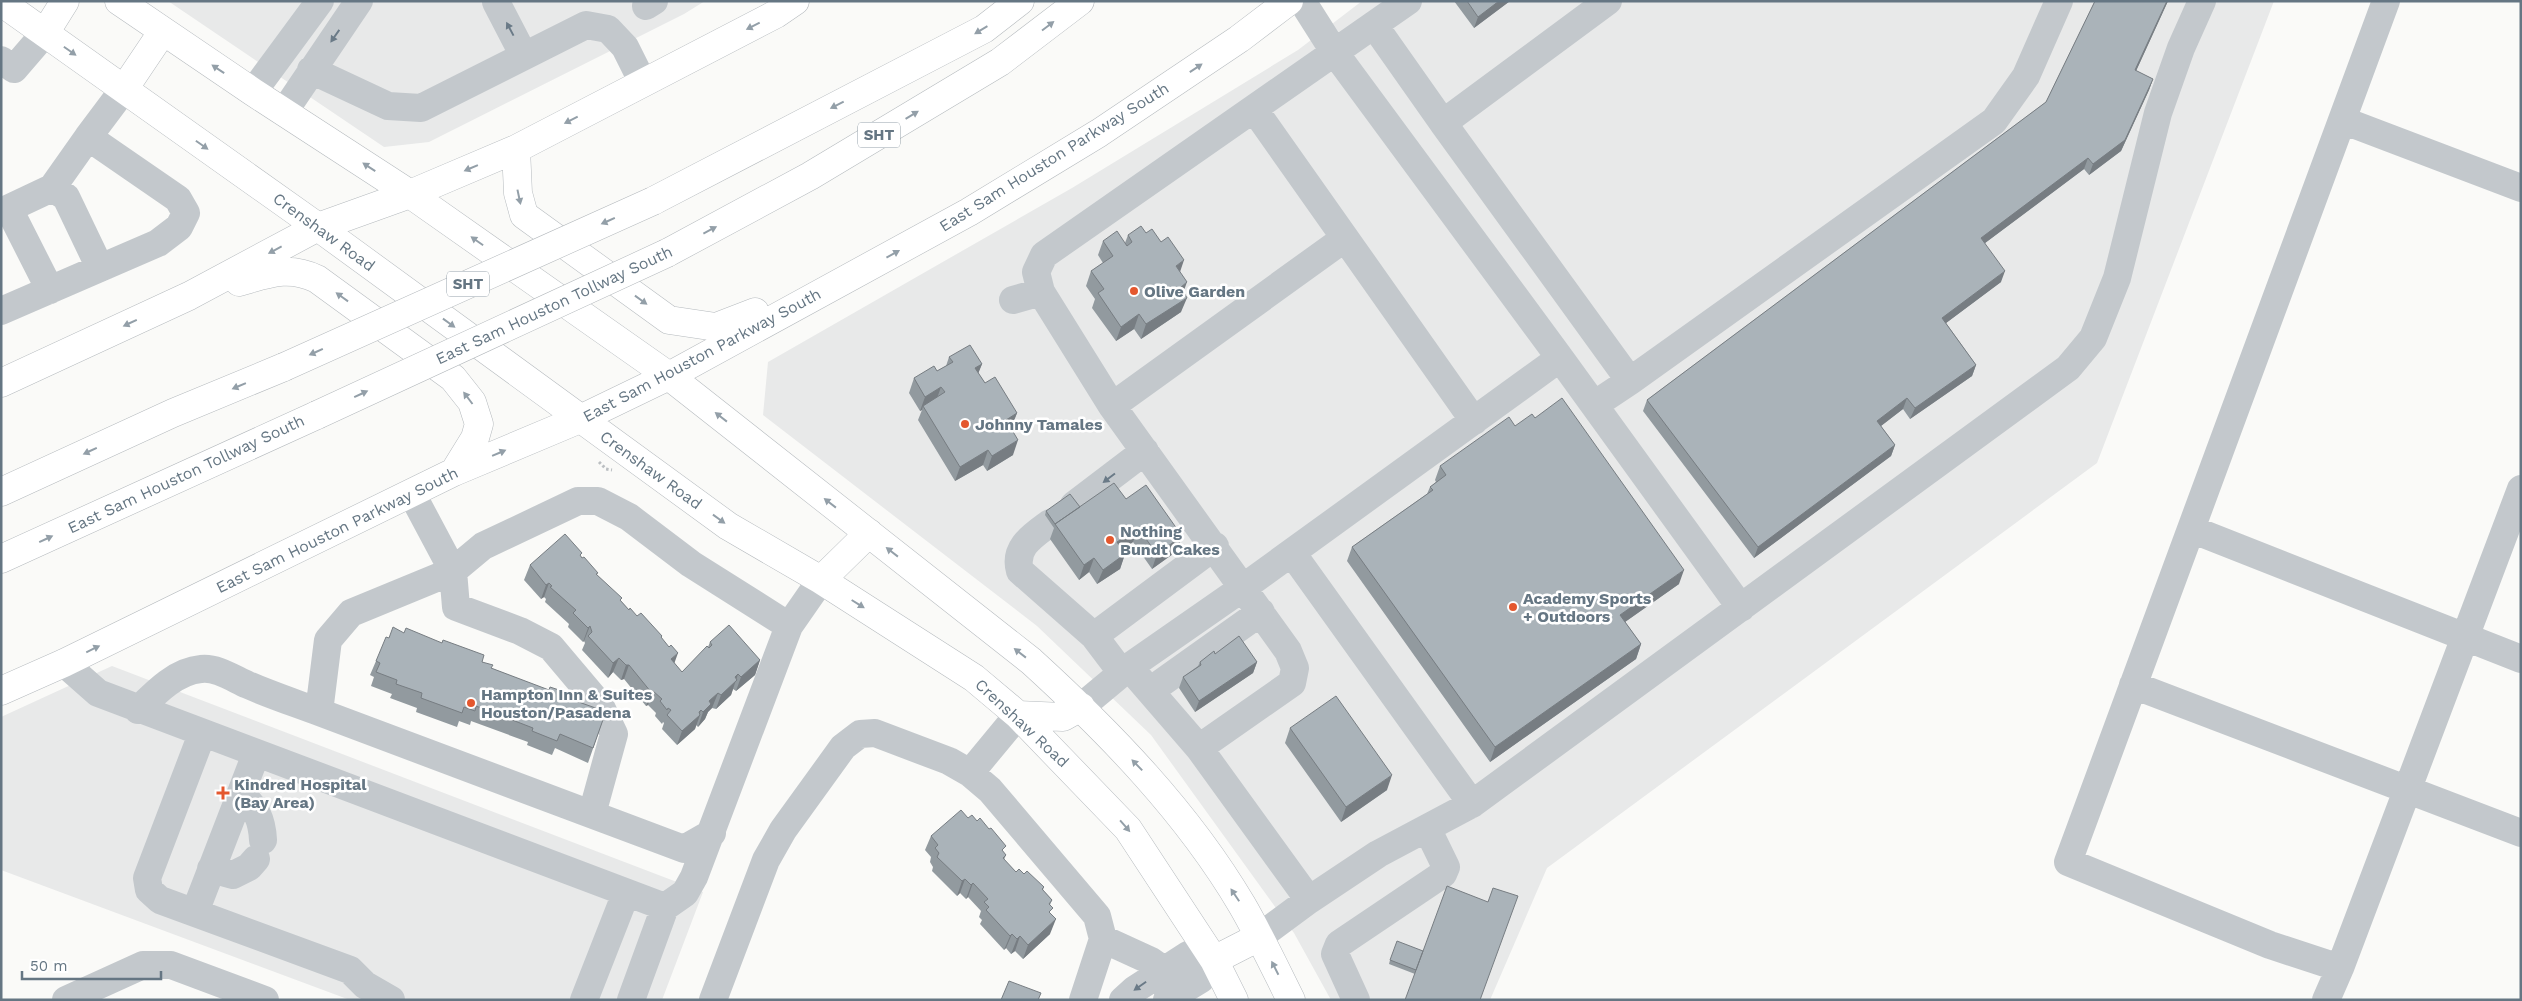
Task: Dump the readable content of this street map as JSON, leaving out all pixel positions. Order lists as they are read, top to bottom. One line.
{"streets":{"main road":["SHT","East Sam Houston Parkway South","Crenshaw Road","East Sam Houston Tollway South"]},"crossings":[["East Sam Houston Parkway South","Crenshaw Road"]],"places":{"other":["Olive Garden","Johnny Tamales","Nothing Bundt Cakes","Academy Sports + Outdoors","Hampton Inn & Suites Houston/Pasadena"],"health":["Kindred Hospital (Bay Area)"]},"scale_bar":"50 m"}
